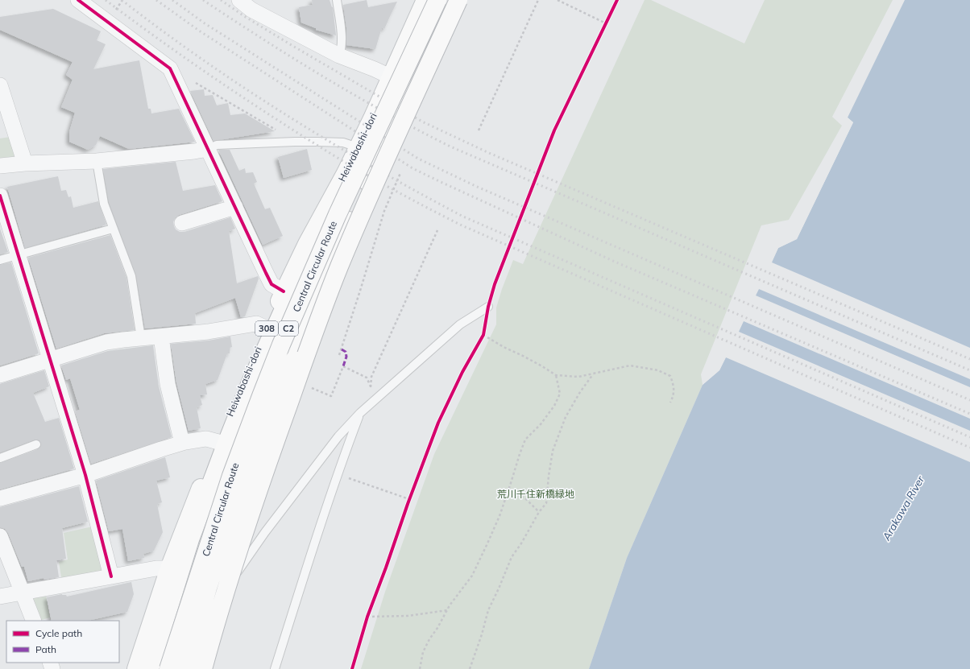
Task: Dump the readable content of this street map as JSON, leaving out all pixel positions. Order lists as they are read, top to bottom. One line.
{"streets":{"main road":["Heiwabashi-dori","Central Circular Route","308","C2"]},"water":["Arakawa River"],"parks":["荒川千住新橋緑地"],"legend":["Cycle path","Path"]}
